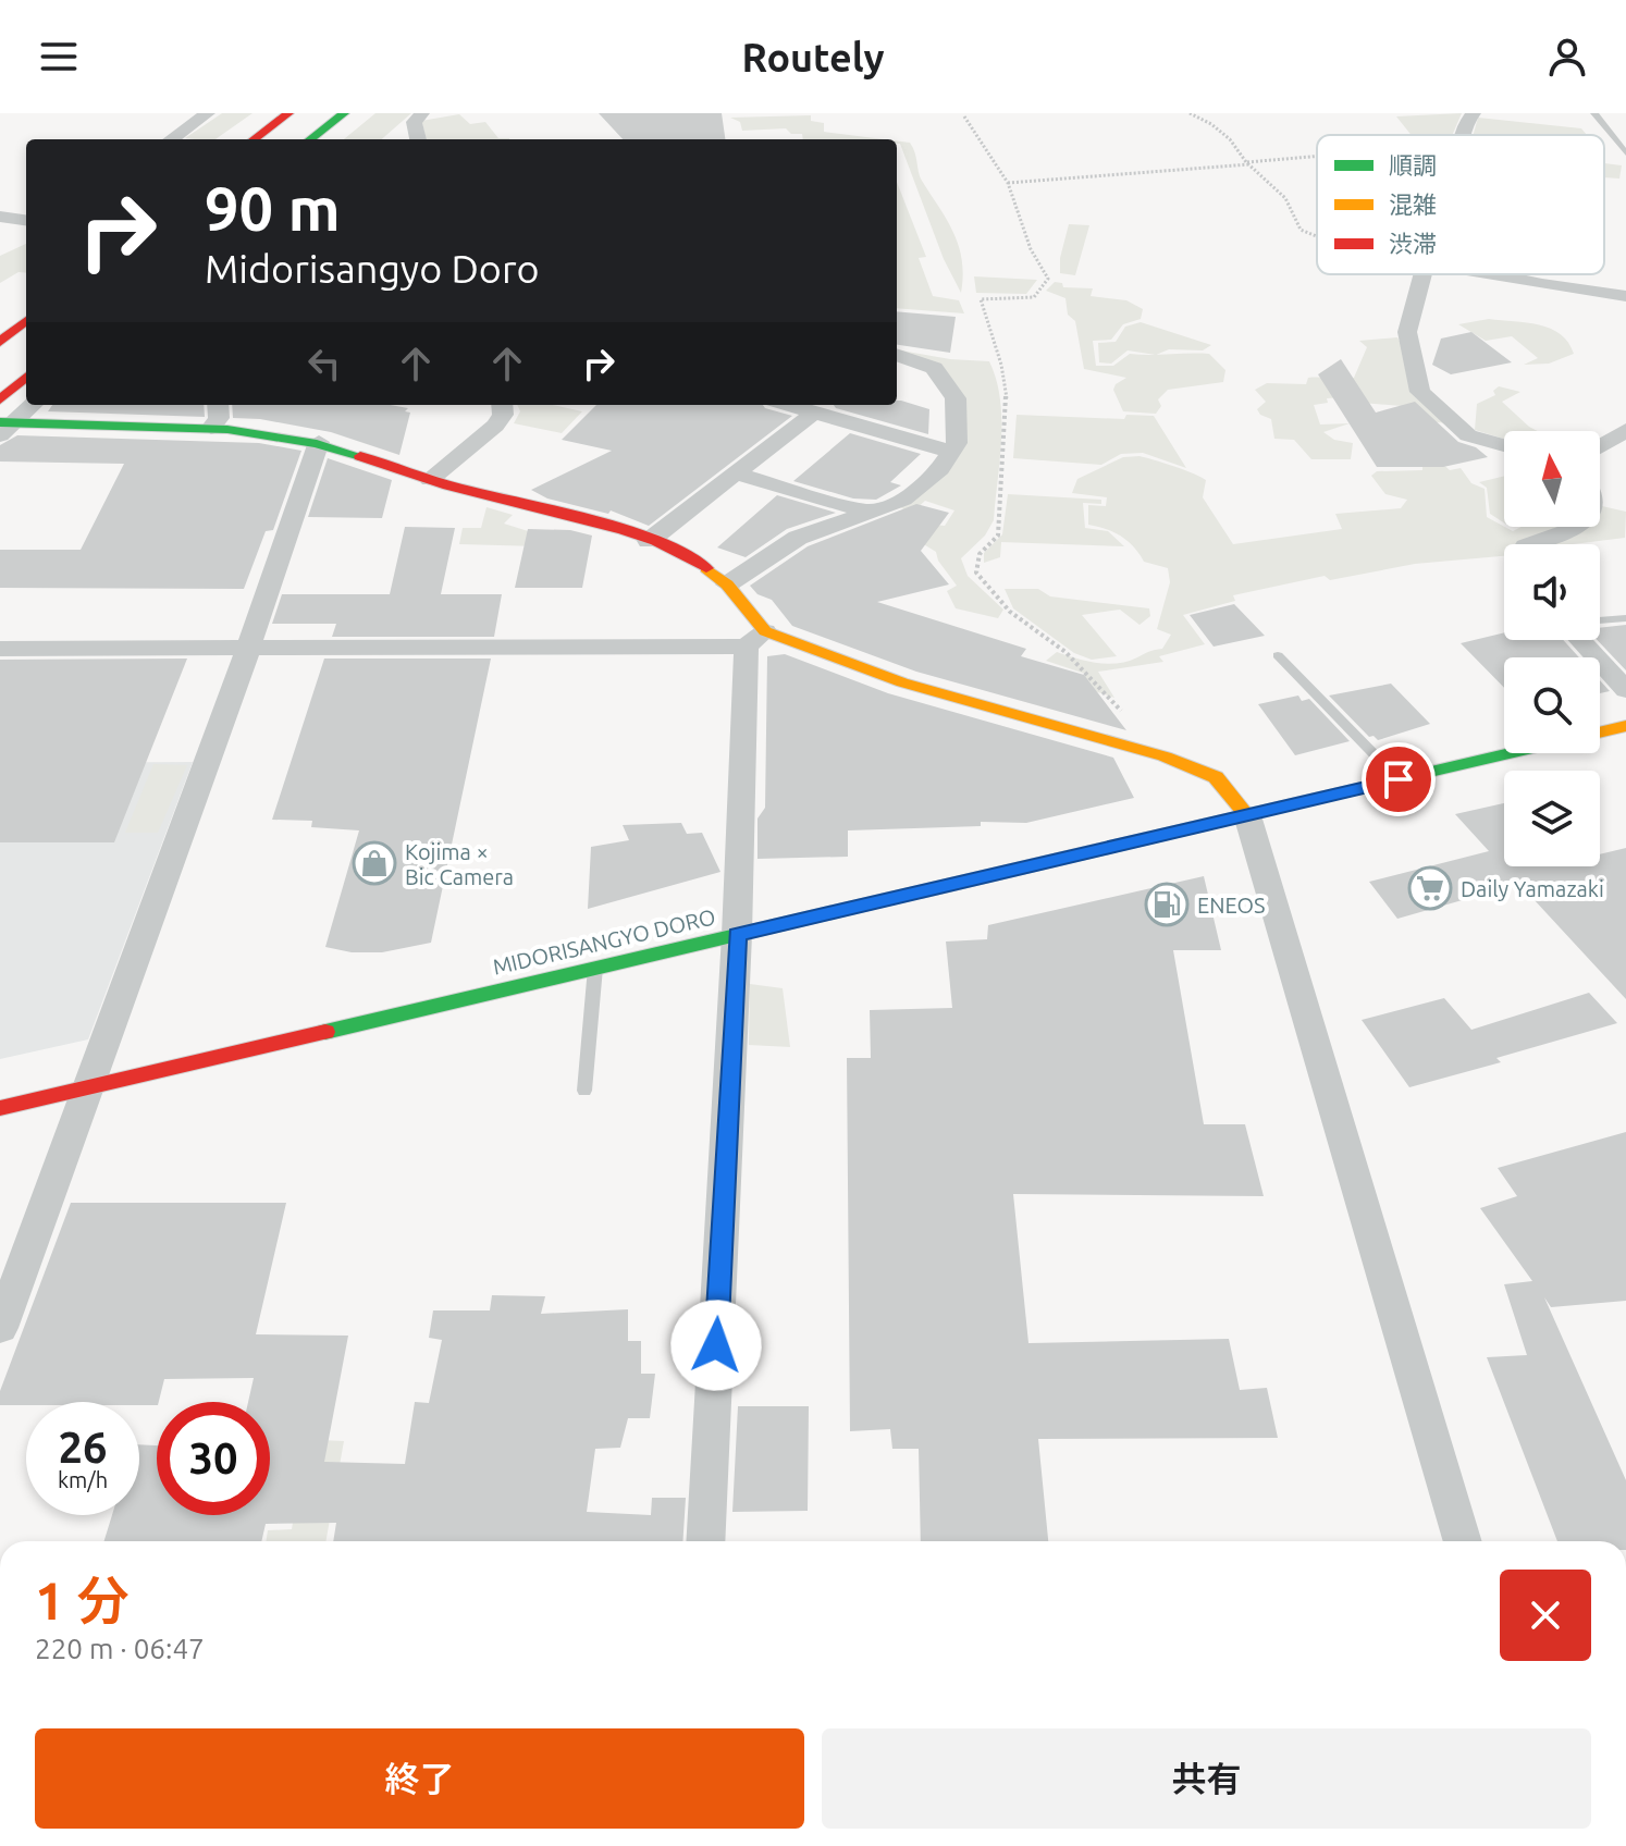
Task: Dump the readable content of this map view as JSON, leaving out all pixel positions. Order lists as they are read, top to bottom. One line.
{"streets":{"main road":["MIDORISANGYO DORO"]},"places":{"shop":["Kojima × Bic Camera"],"supermarket":["Daily Yamazaki"],"fuel station":["ENEOS"]},"legend":["順調","混雑","渋滞"],"north":"top","page":{"header":"Routely","turn":["90 m","Midorisangyo Doro"],"speed":"26 km/h","limit":"30","heading":["1 分","220 m · 06:47"],"buttons":["終了","共有"]}}
